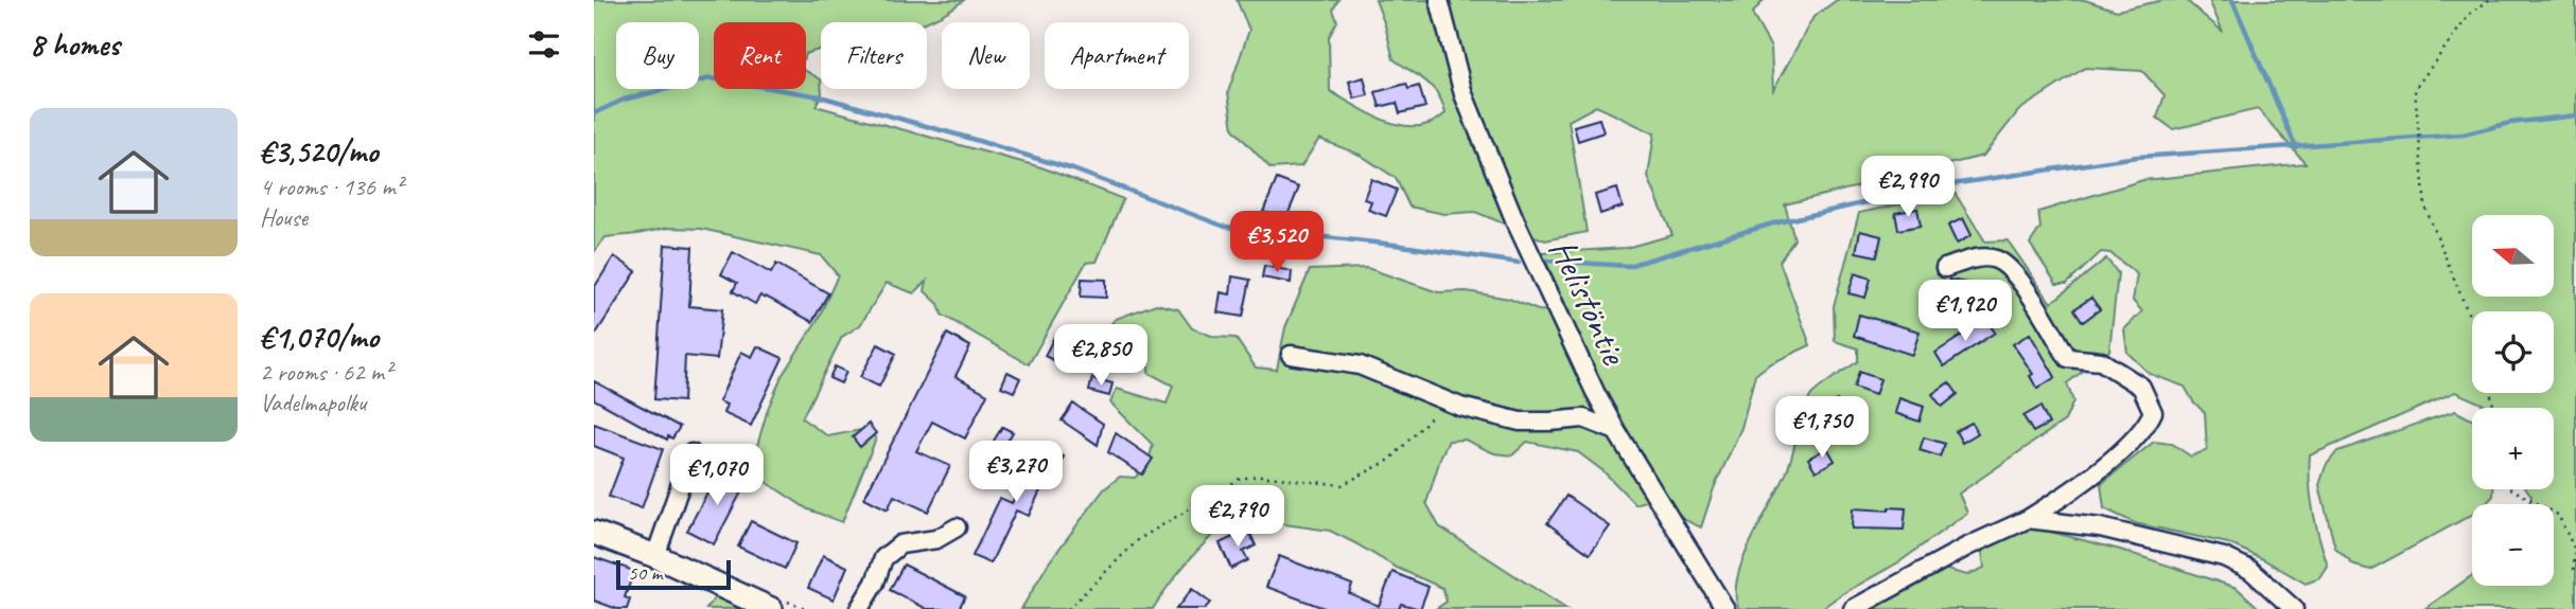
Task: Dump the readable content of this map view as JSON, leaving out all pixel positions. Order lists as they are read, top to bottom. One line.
{"streets":{"street":["Helistöntie"]},"scale_bar":"50 m","north":"left","page":{"heading":"8 homes","chip":["Buy","Rent","Filters","New","Apartment"],"list":[{"name":"€3,520/mo","note":"4 rooms · 136 m² · House"},{"name":"€1,070/mo","note":"2 rooms · 62 m² · Vadelmapolku"}],"price":["€2,990","€3,520","€1,920","€2,850","€1,750","€3,270","€1,070","€2,790"],"map_buttons":["+","−"],"scale":"50 m"}}
